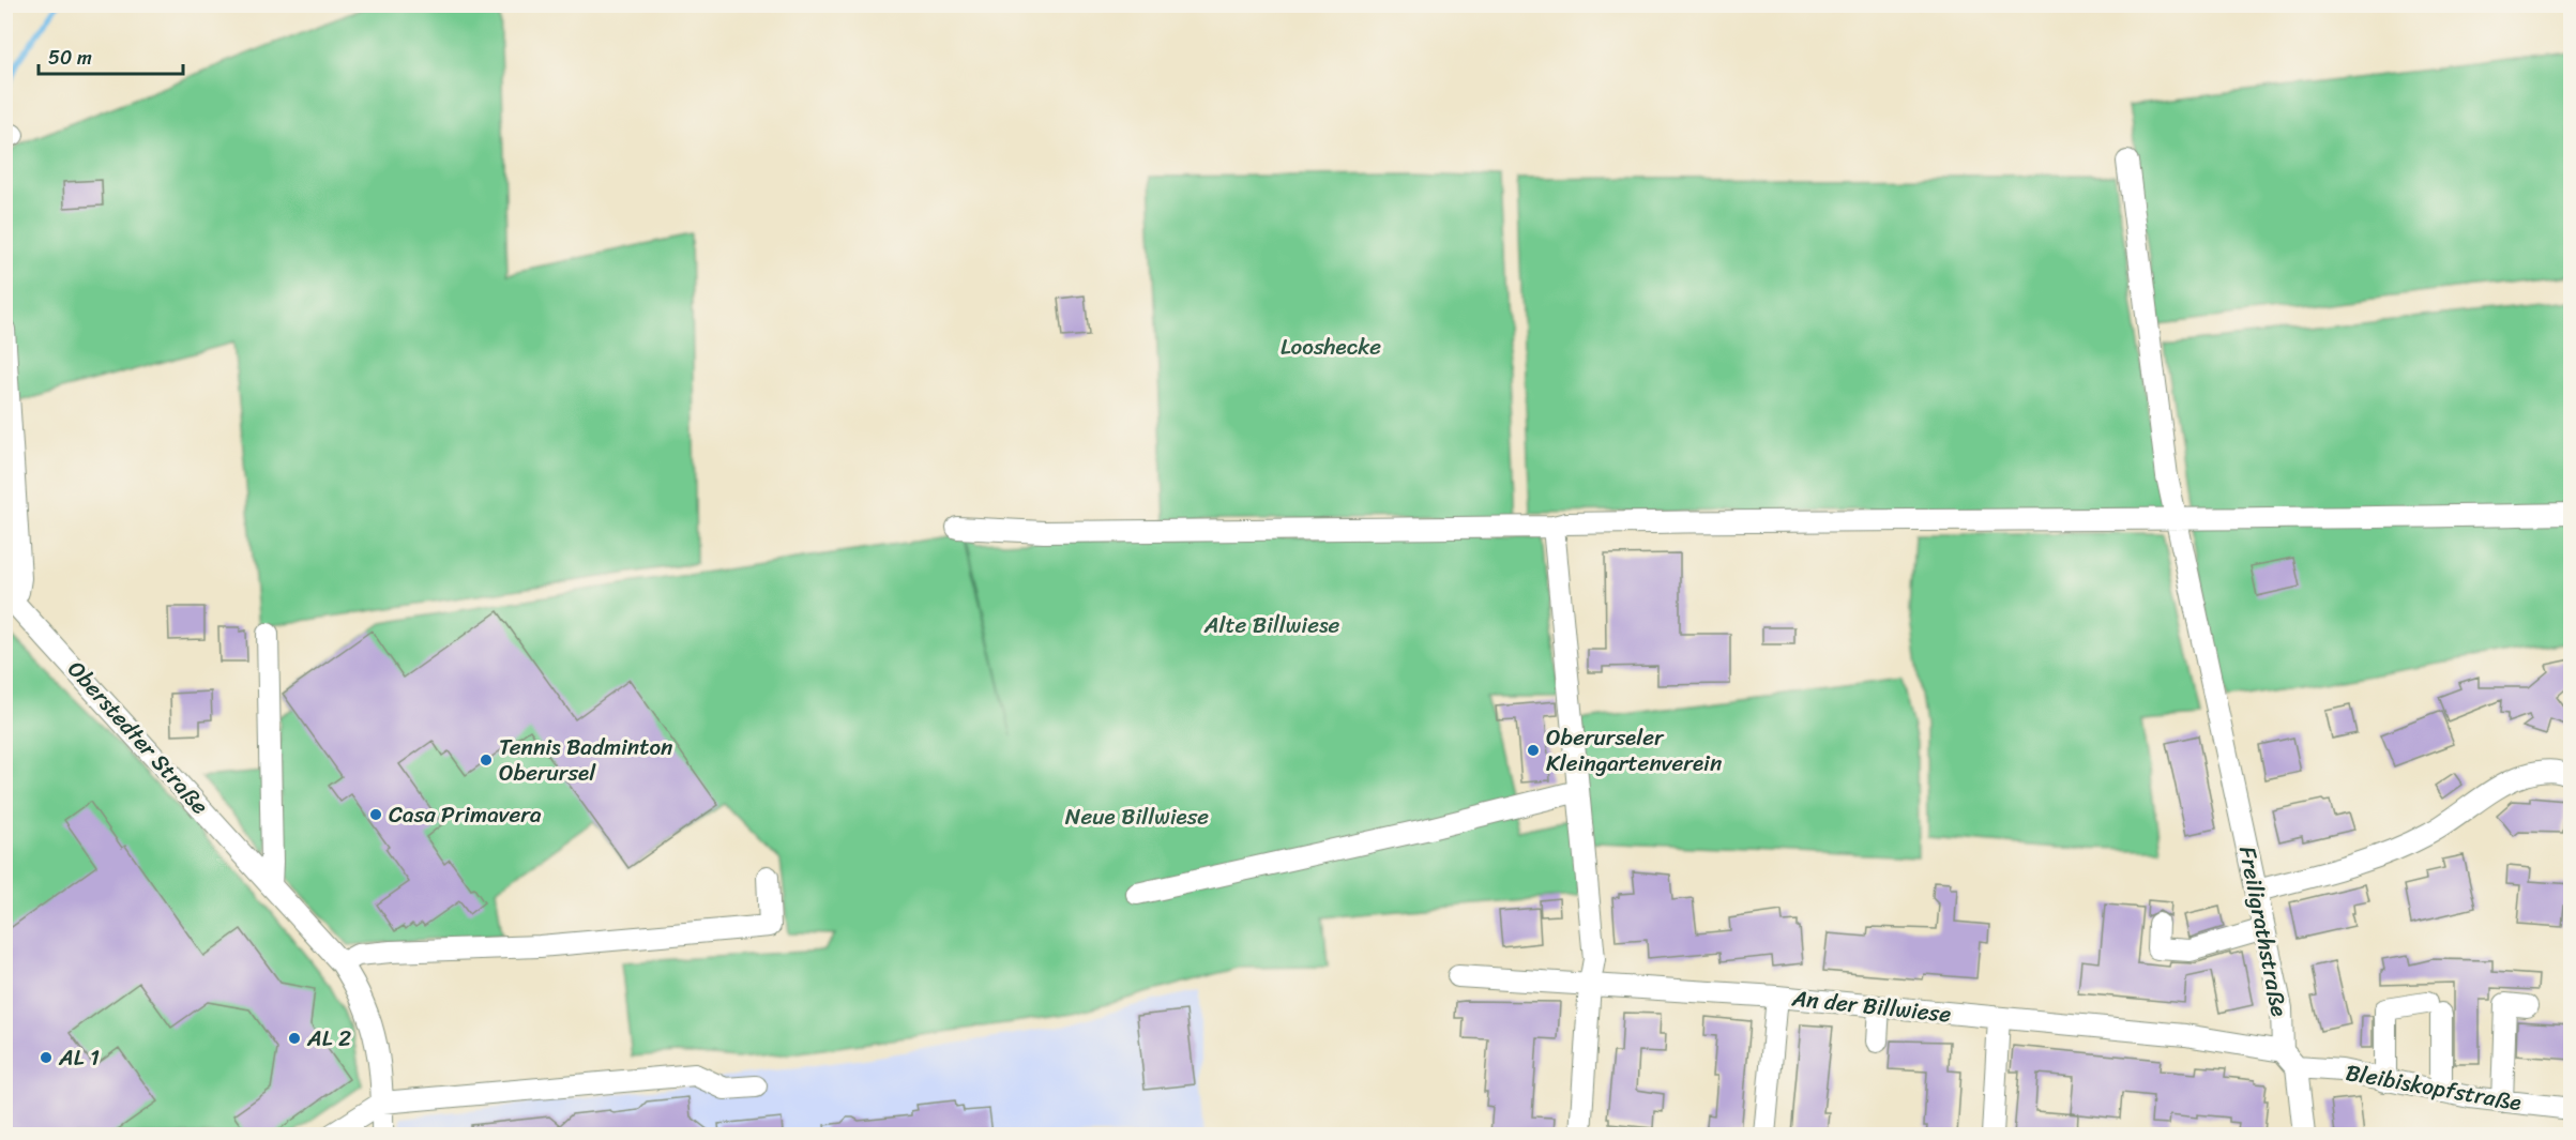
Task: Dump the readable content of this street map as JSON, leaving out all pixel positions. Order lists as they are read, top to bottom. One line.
{"streets":{"street":["Oberstedter Straße","Freiligrathstraße","An der Billwiese","Bleibiskopfstraße"]},"crossings":[["Freiligrathstraße","An der Billwiese"]],"parks":["Looshecke","Alte Billwiese","Neue Billwiese"],"places":["Oberurseler Kleingartenverein","Tennis Badminton Oberursel","Casa Primavera","AL 2","AL 1"],"scale_bar":"50 m"}
